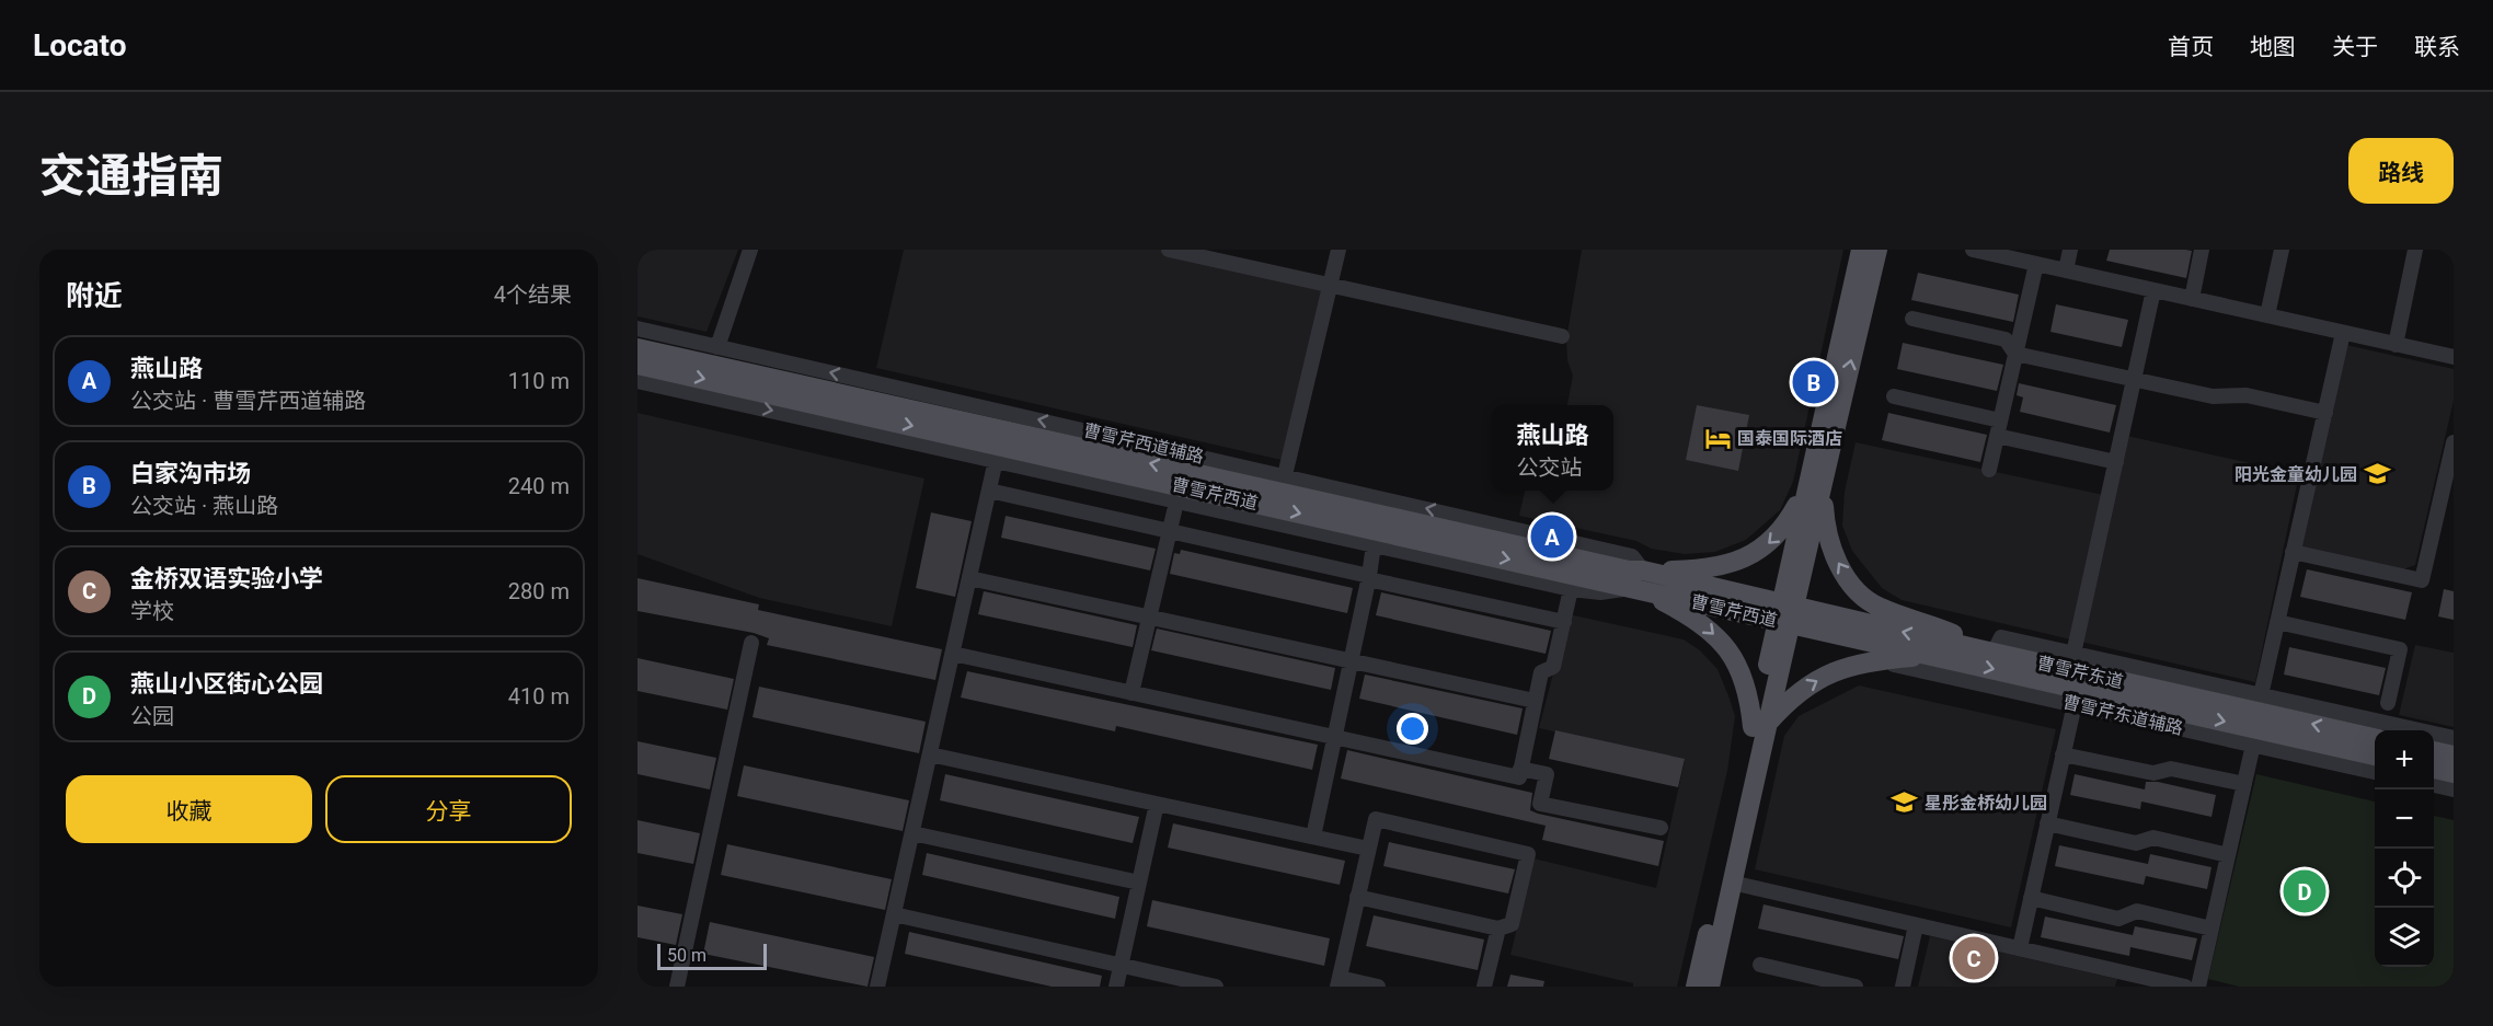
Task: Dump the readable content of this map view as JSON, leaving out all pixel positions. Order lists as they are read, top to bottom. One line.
{"streets":{"main road":["曹雪芹西道","曹雪芹东道"],"street":["曹雪芹西道辅路","曹雪芹东道辅路"]},"crossings":[["曹雪芹西道辅路","曹雪芹西道"],["曹雪芹西道","曹雪芹东道"]],"places":{"hotel":["国泰国际酒店"],"school or university":["阳光金童幼儿园","星彤金桥幼儿园"]},"scale_bar":"50 m","page":{"header":"Locato","nav":["首页","地图","关于","联系"],"title":"交通指南","buttons":["路线",["收藏","分享"]],"heading":["附近","4个结果"],"list":[{"mark":"A","name":"燕山路","note":"公交站 · 曹雪芹西道辅路","value":"110 m"},{"mark":"B","name":"白家沟市场","note":"公交站 · 燕山路","value":"240 m"},{"mark":"C","name":"金桥双语实验小学","note":"学校","value":"280 m"},{"mark":"D","name":"燕山小区街心公园","note":"公园","value":"410 m"}],"pins":["B","A","D","C"],"popup":["燕山路","公交站"],"map_buttons":["+","−"],"scale":"50 m"}}
